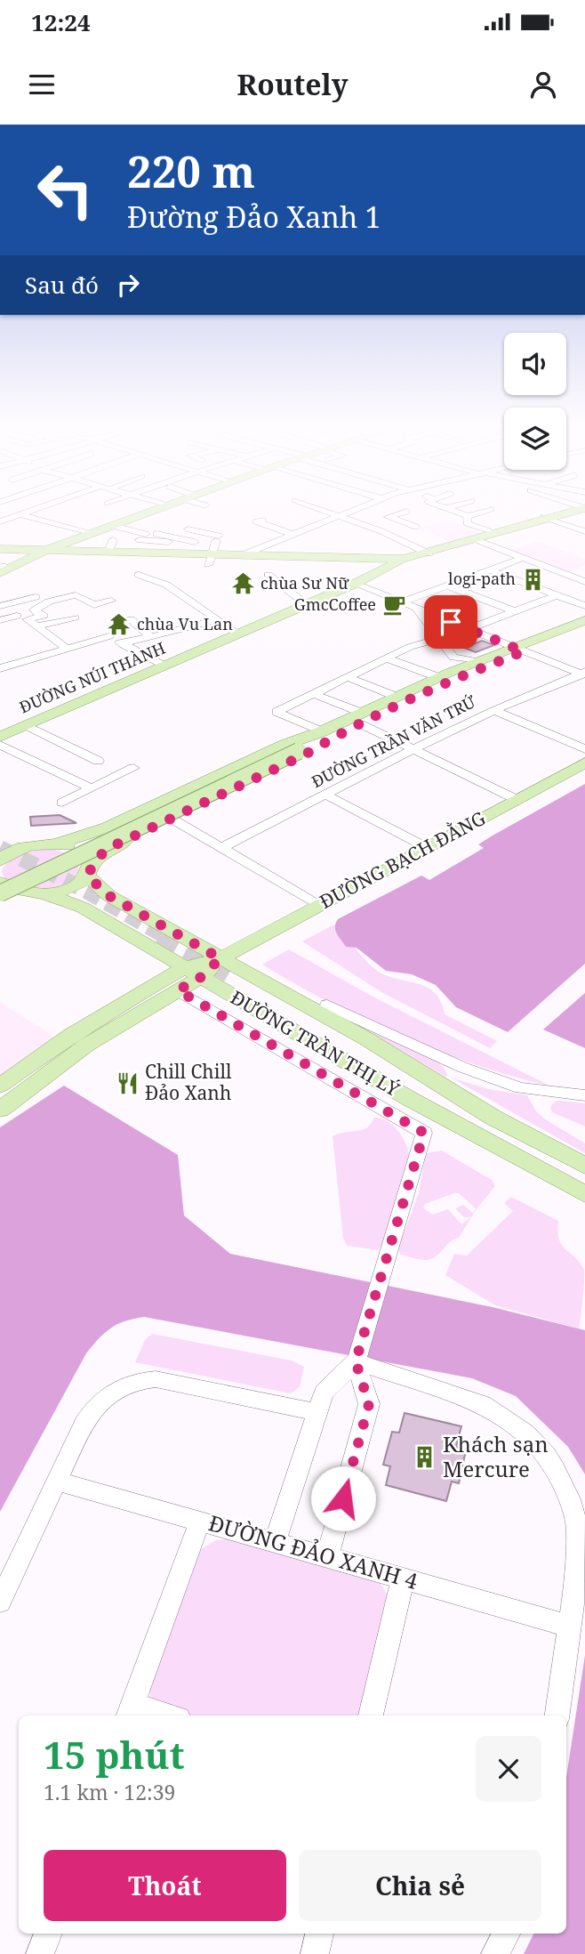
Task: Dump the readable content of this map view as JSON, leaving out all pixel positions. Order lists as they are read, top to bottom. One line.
{"streets":{"main road":["ĐƯỜNG NÚI THÀNH","ĐƯỜNG BẠCH ĐẰNG","ĐƯỜNG TRẦN THỊ LÝ"],"street":["ĐƯỜNG TRẦN VĂN TRỨ","ĐƯỜNG ĐẢO XANH 4"]},"crossings":[["ĐƯỜNG BẠCH ĐẰNG","ĐƯỜNG TRẦN THỊ LÝ"]],"places":{"building":["logi-path","Khách sạn Mercure"],"temple":["chùa Sư Nữ","chùa Vu Lan"],"cafe":["GmcCoffee"],"restaurant":["Chill Chill Đảo Xanh"]},"page":{"status":"12:24","header":"Routely","turn":["220 m","Đường Đảo Xanh 1"],"then":"Sau đó","heading":["15 phút","1.1 km · 12:39"],"buttons":["Thoát","Chia sẻ"]}}
